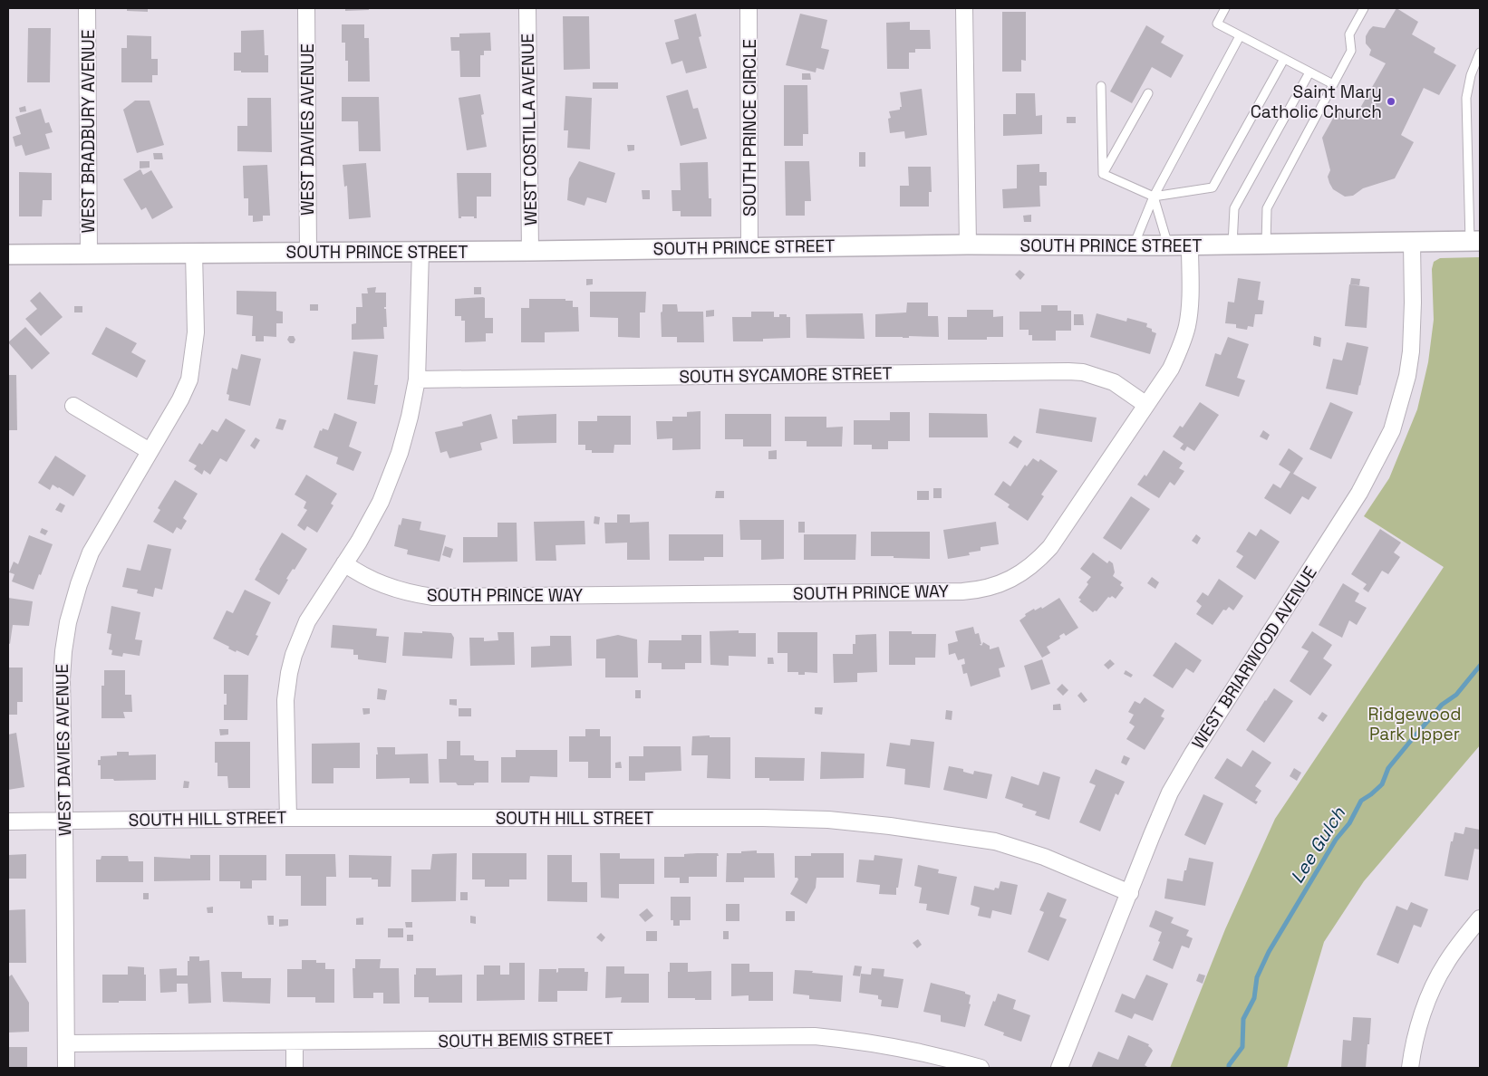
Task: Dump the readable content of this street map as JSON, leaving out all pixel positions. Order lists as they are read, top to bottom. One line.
{"streets":{"street":["SOUTH PRINCE CIRCLE","WEST DAVIES AVENUE","WEST COSTILLA AVENUE","WEST BRADBURY AVENUE","SOUTH PRINCE STREET","SOUTH SYCAMORE STREET","SOUTH PRINCE WAY","WEST BRIARWOOD AVENUE","SOUTH HILL STREET","SOUTH BEMIS STREET"]},"crossings":[["SOUTH PRINCE CIRCLE","SOUTH PRINCE STREET"],["WEST DAVIES AVENUE","SOUTH PRINCE STREET"],["WEST DAVIES AVENUE","SOUTH HILL STREET"],["WEST DAVIES AVENUE","SOUTH BEMIS STREET"],["WEST COSTILLA AVENUE","SOUTH PRINCE STREET"],["WEST BRADBURY AVENUE","SOUTH PRINCE STREET"],["SOUTH PRINCE STREET","SOUTH PRINCE WAY"],["SOUTH PRINCE STREET","WEST BRIARWOOD AVENUE"],["SOUTH SYCAMORE STREET","SOUTH PRINCE WAY"],["WEST BRIARWOOD AVENUE","SOUTH HILL STREET"]],"water":["Lee Gulch"],"parks":["Ridgewood Park Upper"],"places":["Saint Mary Catholic Church"]}
